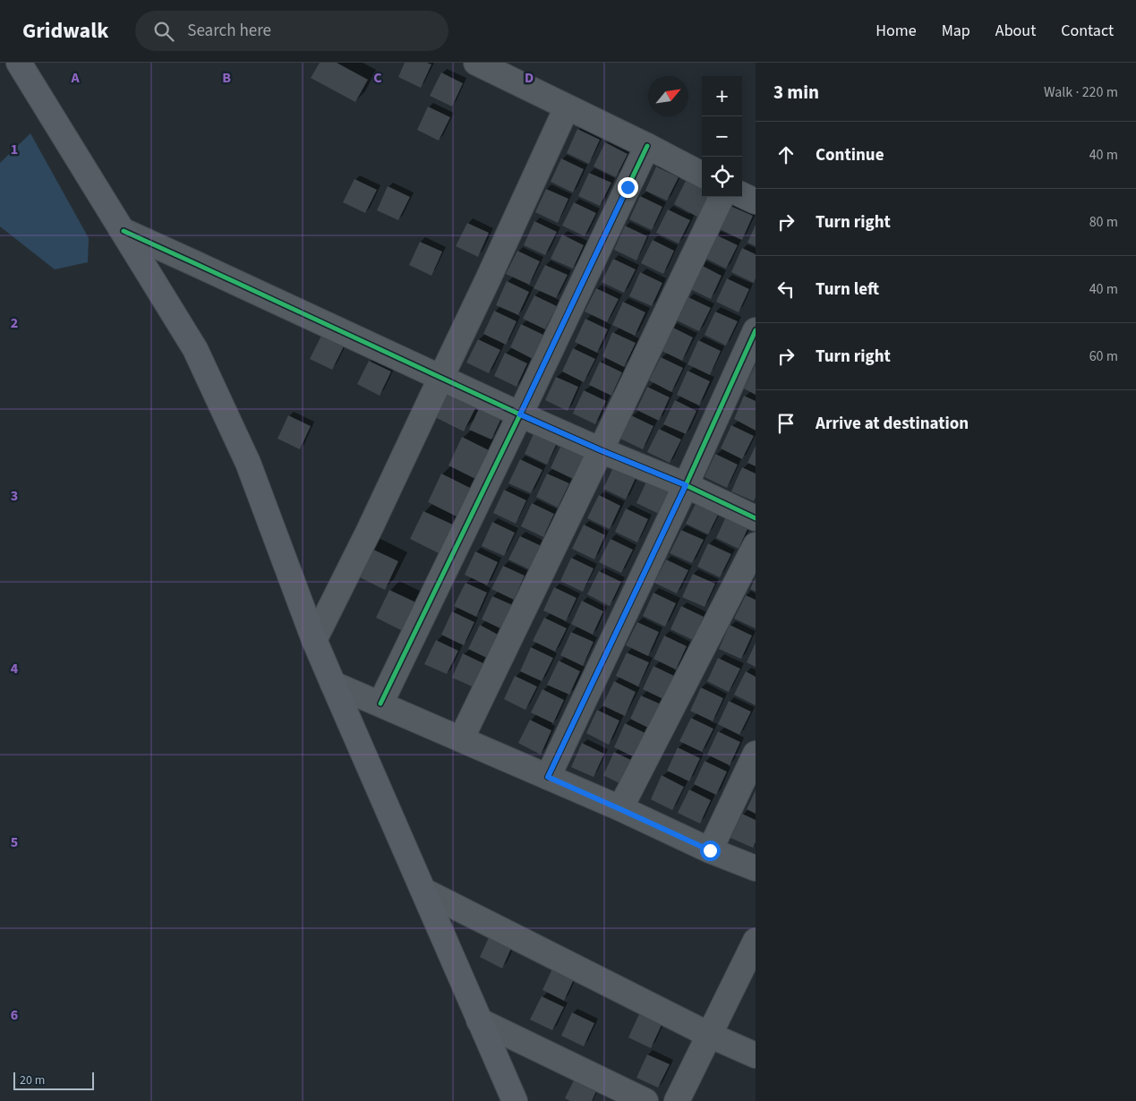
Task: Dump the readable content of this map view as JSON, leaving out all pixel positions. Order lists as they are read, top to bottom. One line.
{"scale_bar":"20 m","north":"top right","page":{"header":"Gridwalk","search":"Search here","nav":["Home","Map","About","Contact"],"heading":["3 min","Walk · 220 m"],"map_buttons":["+","−"],"list":[["Continue","40 m"],["Turn right","80 m"],["Turn left","40 m"],["Turn right","60 m"],"Arrive at destination"],"scale":"20 m"},"grid":{"columns":["A","B","C","D"],"rows":["1","2","3","4","5","6"]}}
